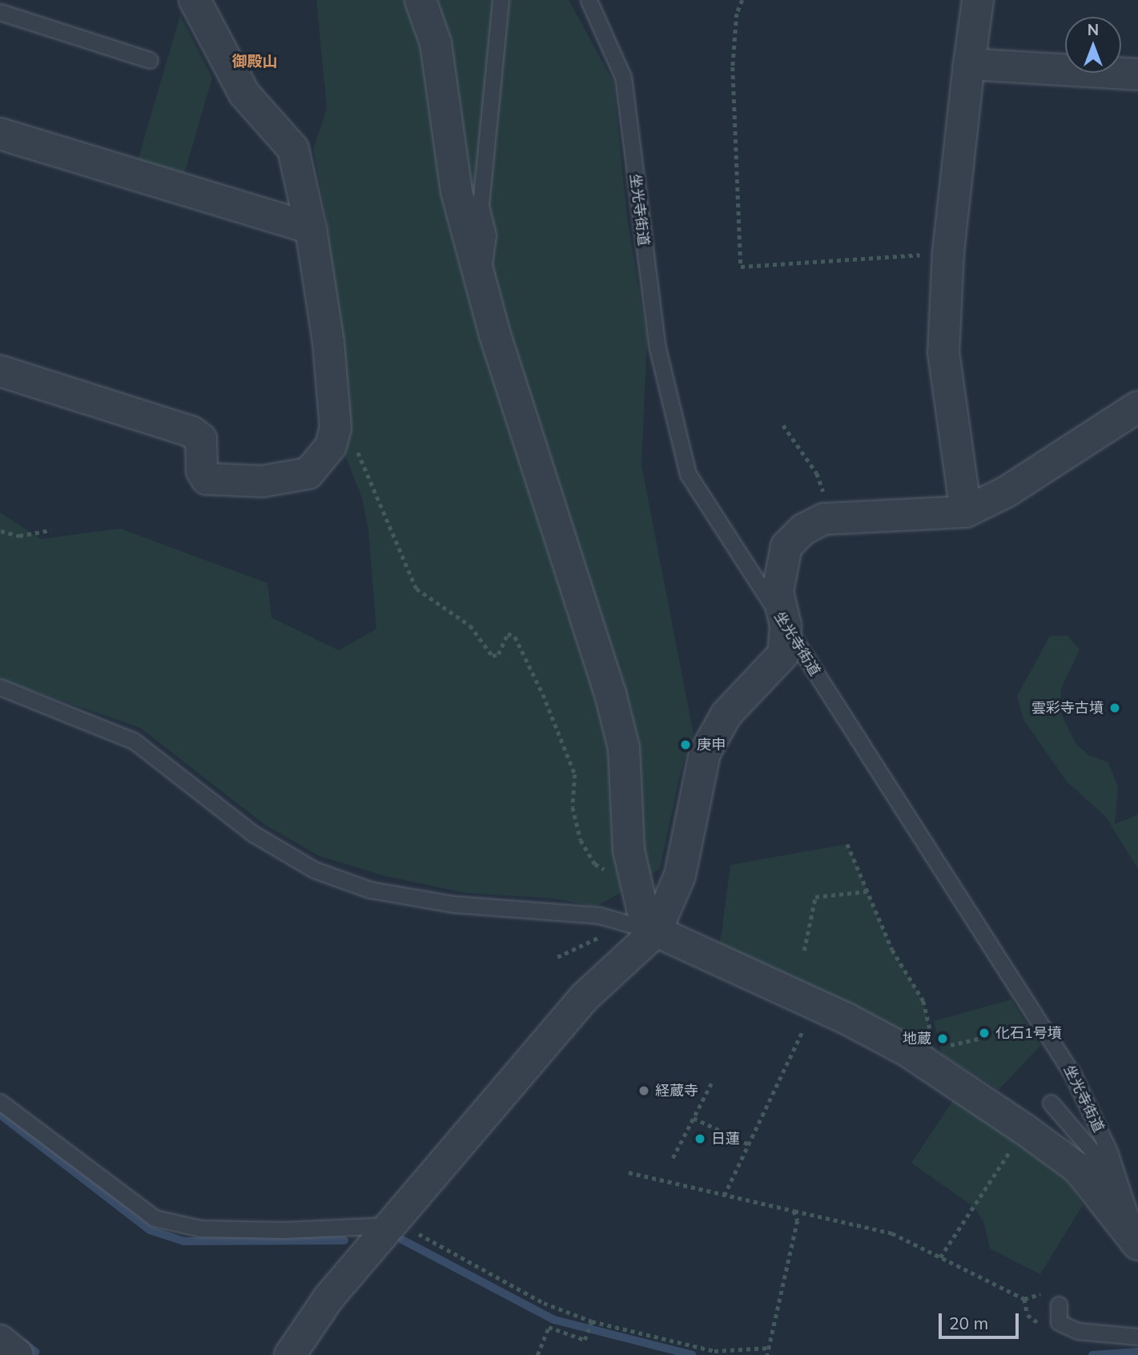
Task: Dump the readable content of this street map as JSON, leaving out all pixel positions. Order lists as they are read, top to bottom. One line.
{"streets":{"lane":["坐光寺街道"]},"districts":["御殿山"],"places":["雲彩寺古墳","庚申","化石1号墳","地蔵","経蔵寺","日蓮"],"scale_bar":"20 m","north":"top"}
